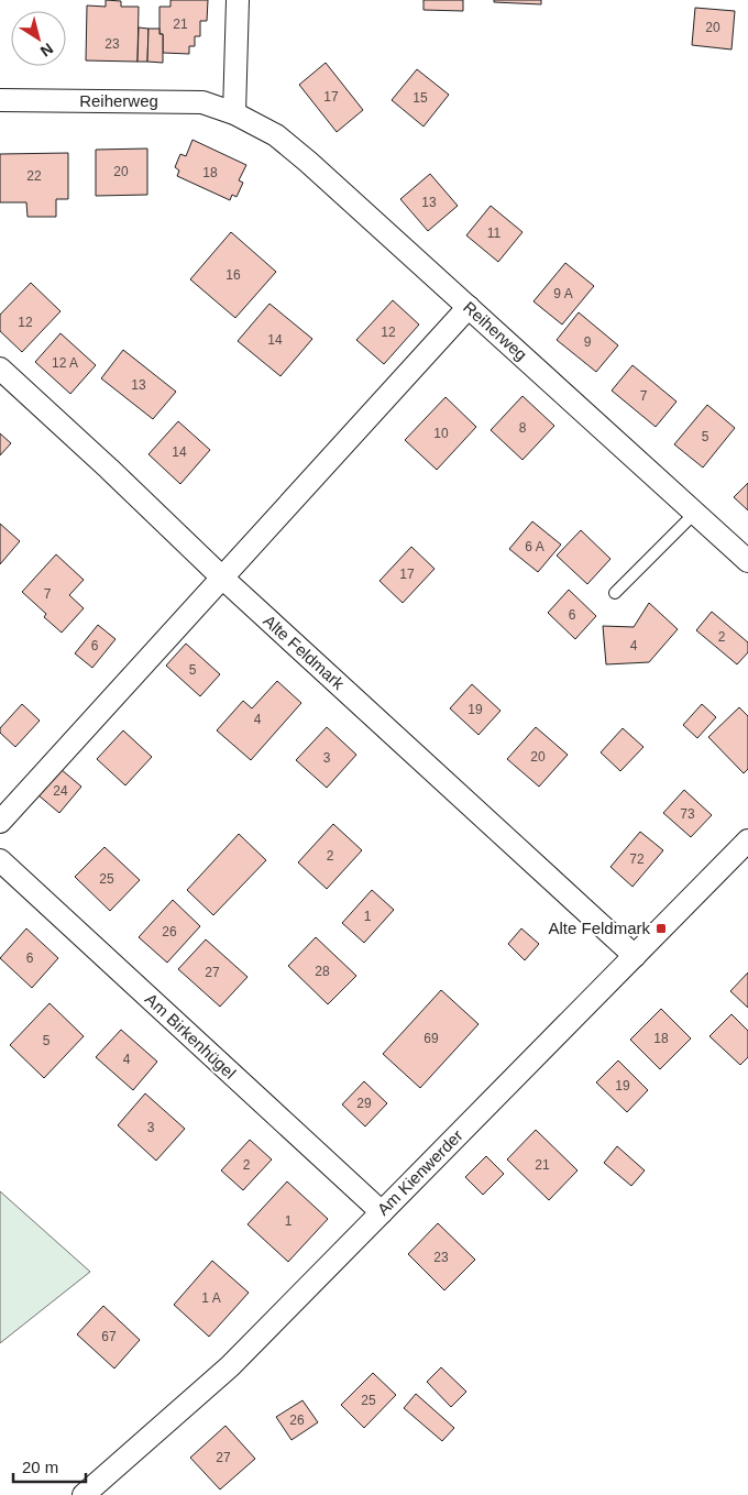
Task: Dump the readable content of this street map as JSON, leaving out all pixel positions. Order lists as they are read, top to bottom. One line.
{"streets":{"street":["Reiherweg","Alte Feldmark","Am Birkenhügel","Am Kienwerder"]},"crossings":[["Alte Feldmark","Am Kienwerder"],["Am Birkenhügel","Am Kienwerder"]],"places":{"transit":["Alte Feldmark"]},"house_numbers":["21","20","23","17","15","20","18","22","13","11","16","9 A","12","12","14","9","12 A","13","7","8","10","5","14","6 A","17","7","6","2","6","4","5","19","4","20","3","24","73","2","72","25","1","26","6","28","27","69","18","5","4","19","29","3","2","21","1","23","1 A","67","25","26","27"],"scale_bar":"20 m","north":"bottom right"}
